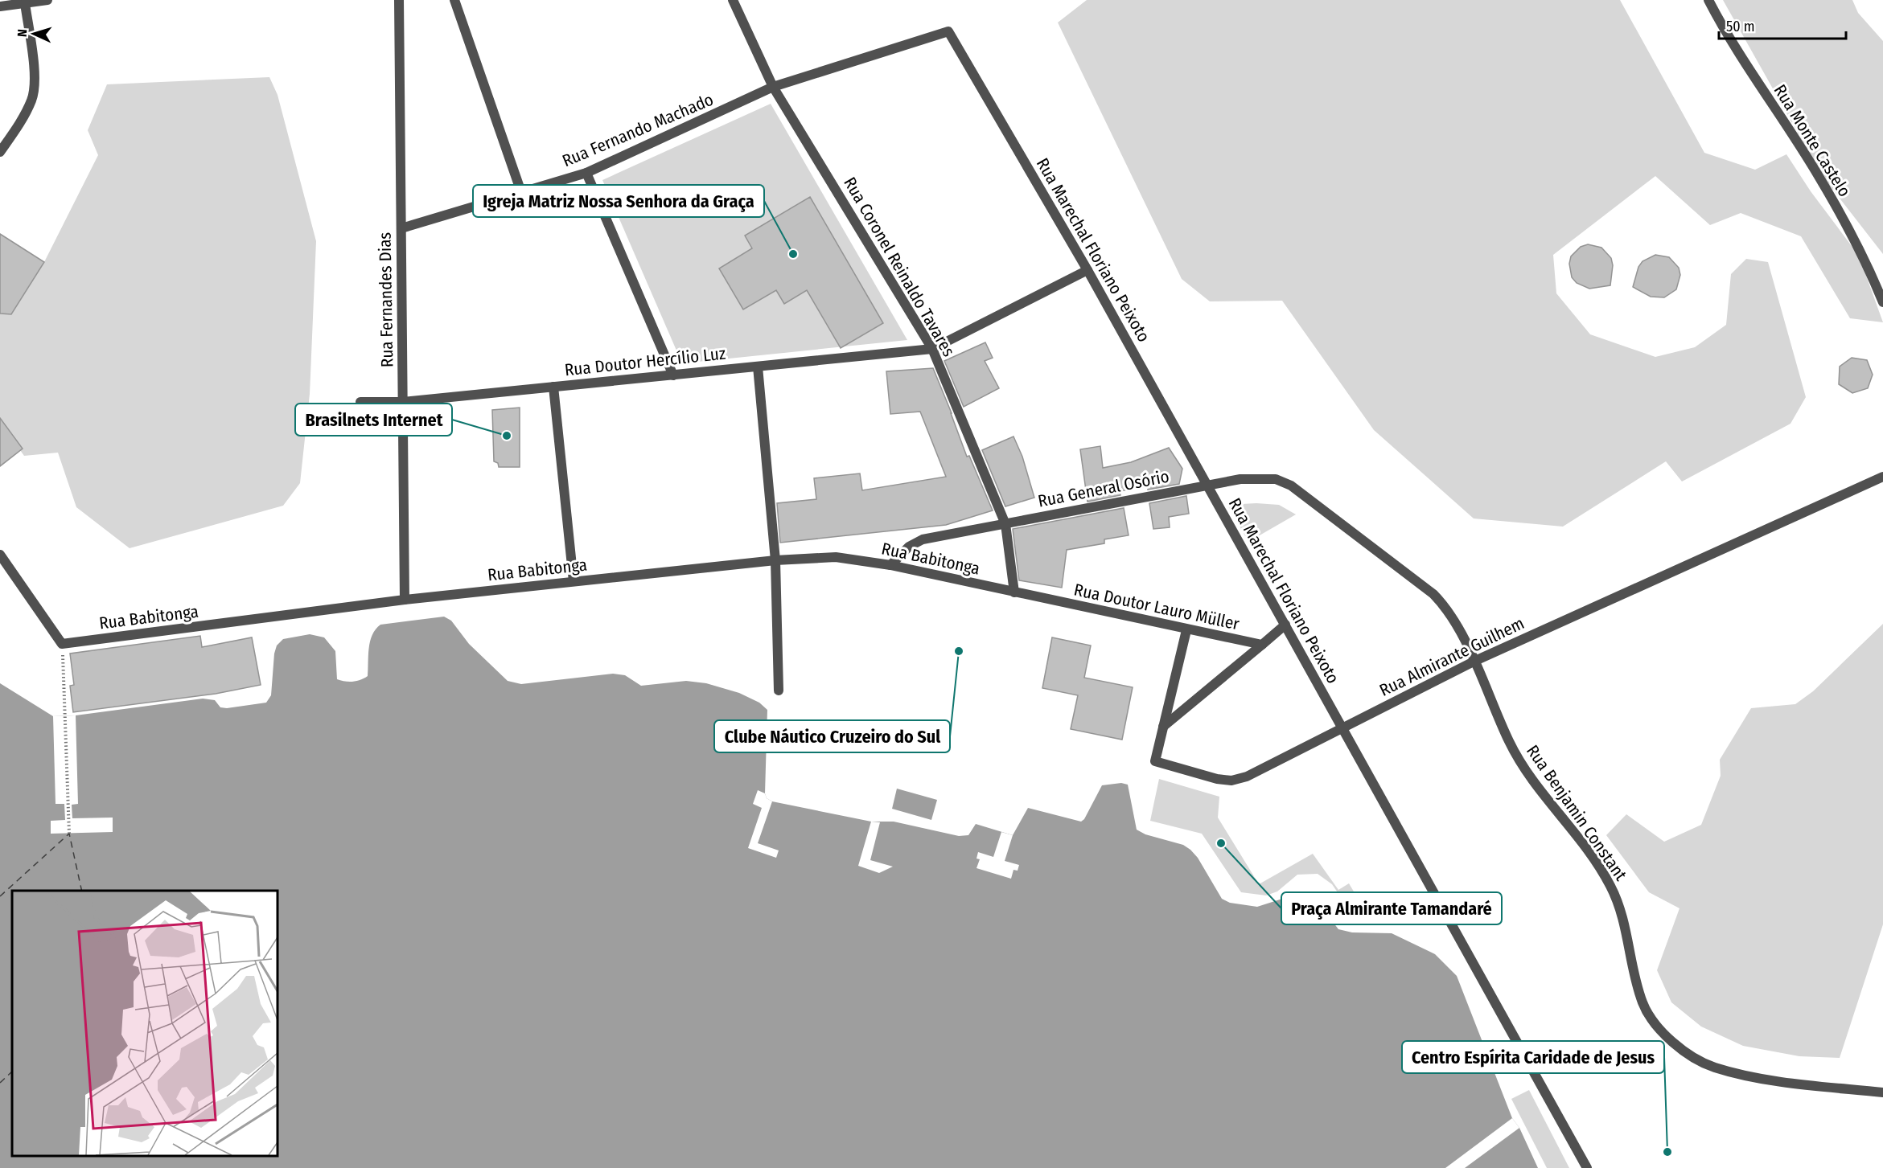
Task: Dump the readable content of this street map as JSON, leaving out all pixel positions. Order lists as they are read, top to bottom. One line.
{"streets":{"street":["Rua Fernando Machado","Rua Monte Castelo","Rua Marechal Floriano Peixoto","Rua Coronel Reinaldo Tavares","Rua Fernandes Dias","Rua Doutor Hercílio Luz","Rua General Osório","Rua Babitonga","Rua Doutor Lauro Müller","Rua Almirante Guilhem","Rua Benjamin Constant"]},"crossings":[["Rua Fernando Machado","Rua Marechal Floriano Peixoto"],["Rua Fernando Machado","Rua Coronel Reinaldo Tavares"],["Rua Fernando Machado","Rua Fernandes Dias"],["Rua Marechal Floriano Peixoto","Rua General Osório"],["Rua Marechal Floriano Peixoto","Rua Almirante Guilhem"],["Rua Marechal Floriano Peixoto","Rua Benjamin Constant"],["Rua Coronel Reinaldo Tavares","Rua Doutor Hercílio Luz"],["Rua Coronel Reinaldo Tavares","Rua General Osório"],["Rua Coronel Reinaldo Tavares","Rua Babitonga"],["Rua Coronel Reinaldo Tavares","Rua Doutor Lauro Müller"],["Rua Fernandes Dias","Rua Doutor Hercílio Luz"],["Rua Fernandes Dias","Rua Babitonga"],["Rua General Osório","Rua Babitonga"],["Rua General Osório","Rua Benjamin Constant"],["Rua Babitonga","Rua Doutor Lauro Müller"],["Rua Doutor Lauro Müller","Rua Almirante Guilhem"],["Rua Almirante Guilhem","Rua Benjamin Constant"]],"places":["Igreja Matriz Nossa Senhora da Graça","Brasilnets Internet","Clube Náutico Cruzeiro do Sul","Praça Almirante Tamandaré","Centro Espírita Caridade de Jesus"],"scale_bar":"50 m","north":"left"}
